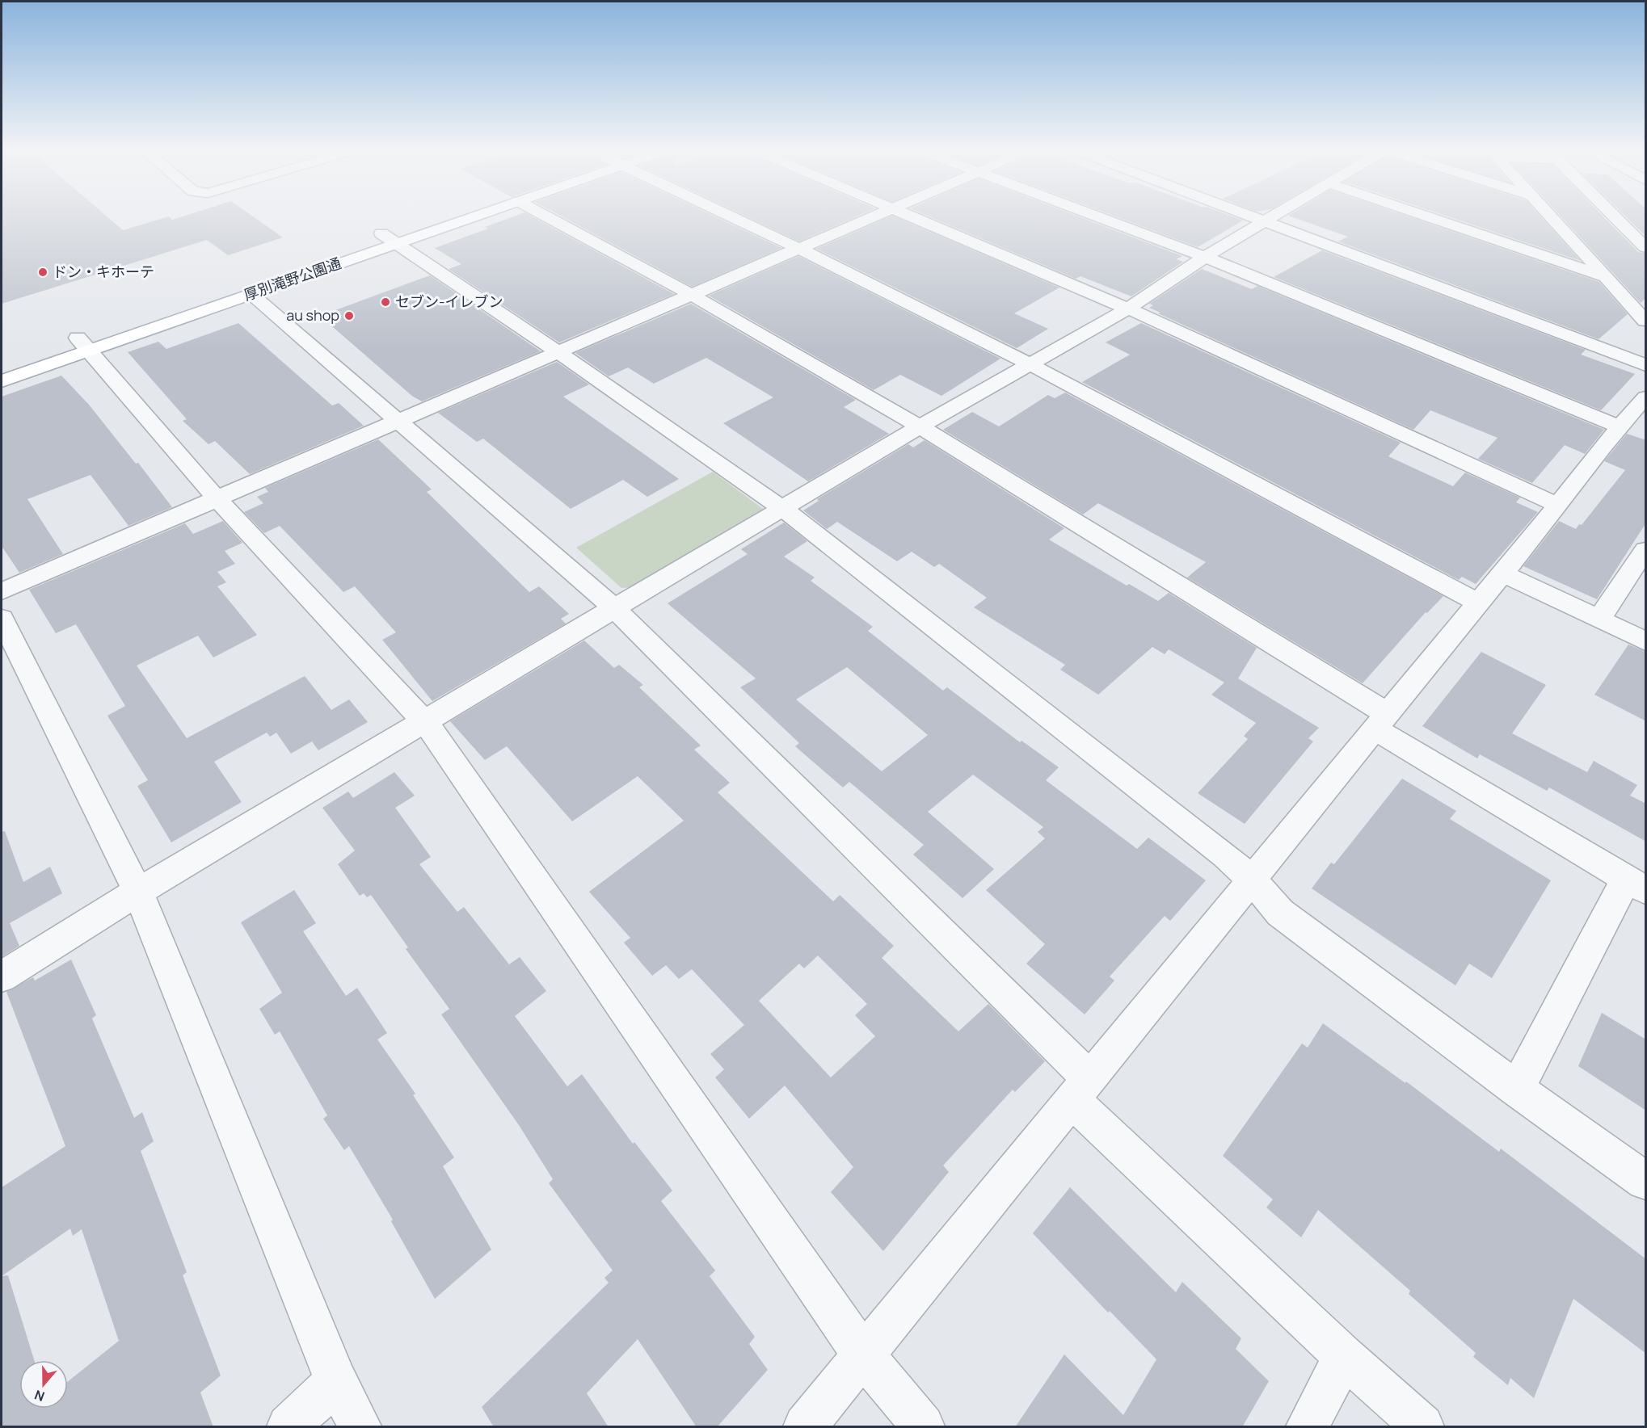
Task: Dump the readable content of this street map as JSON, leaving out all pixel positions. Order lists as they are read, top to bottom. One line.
{"streets":{"main road":["厚別滝野公園通"]},"places":["ドン・キホーテ","セブン-イレブン","au shop"],"north":"bottom"}
